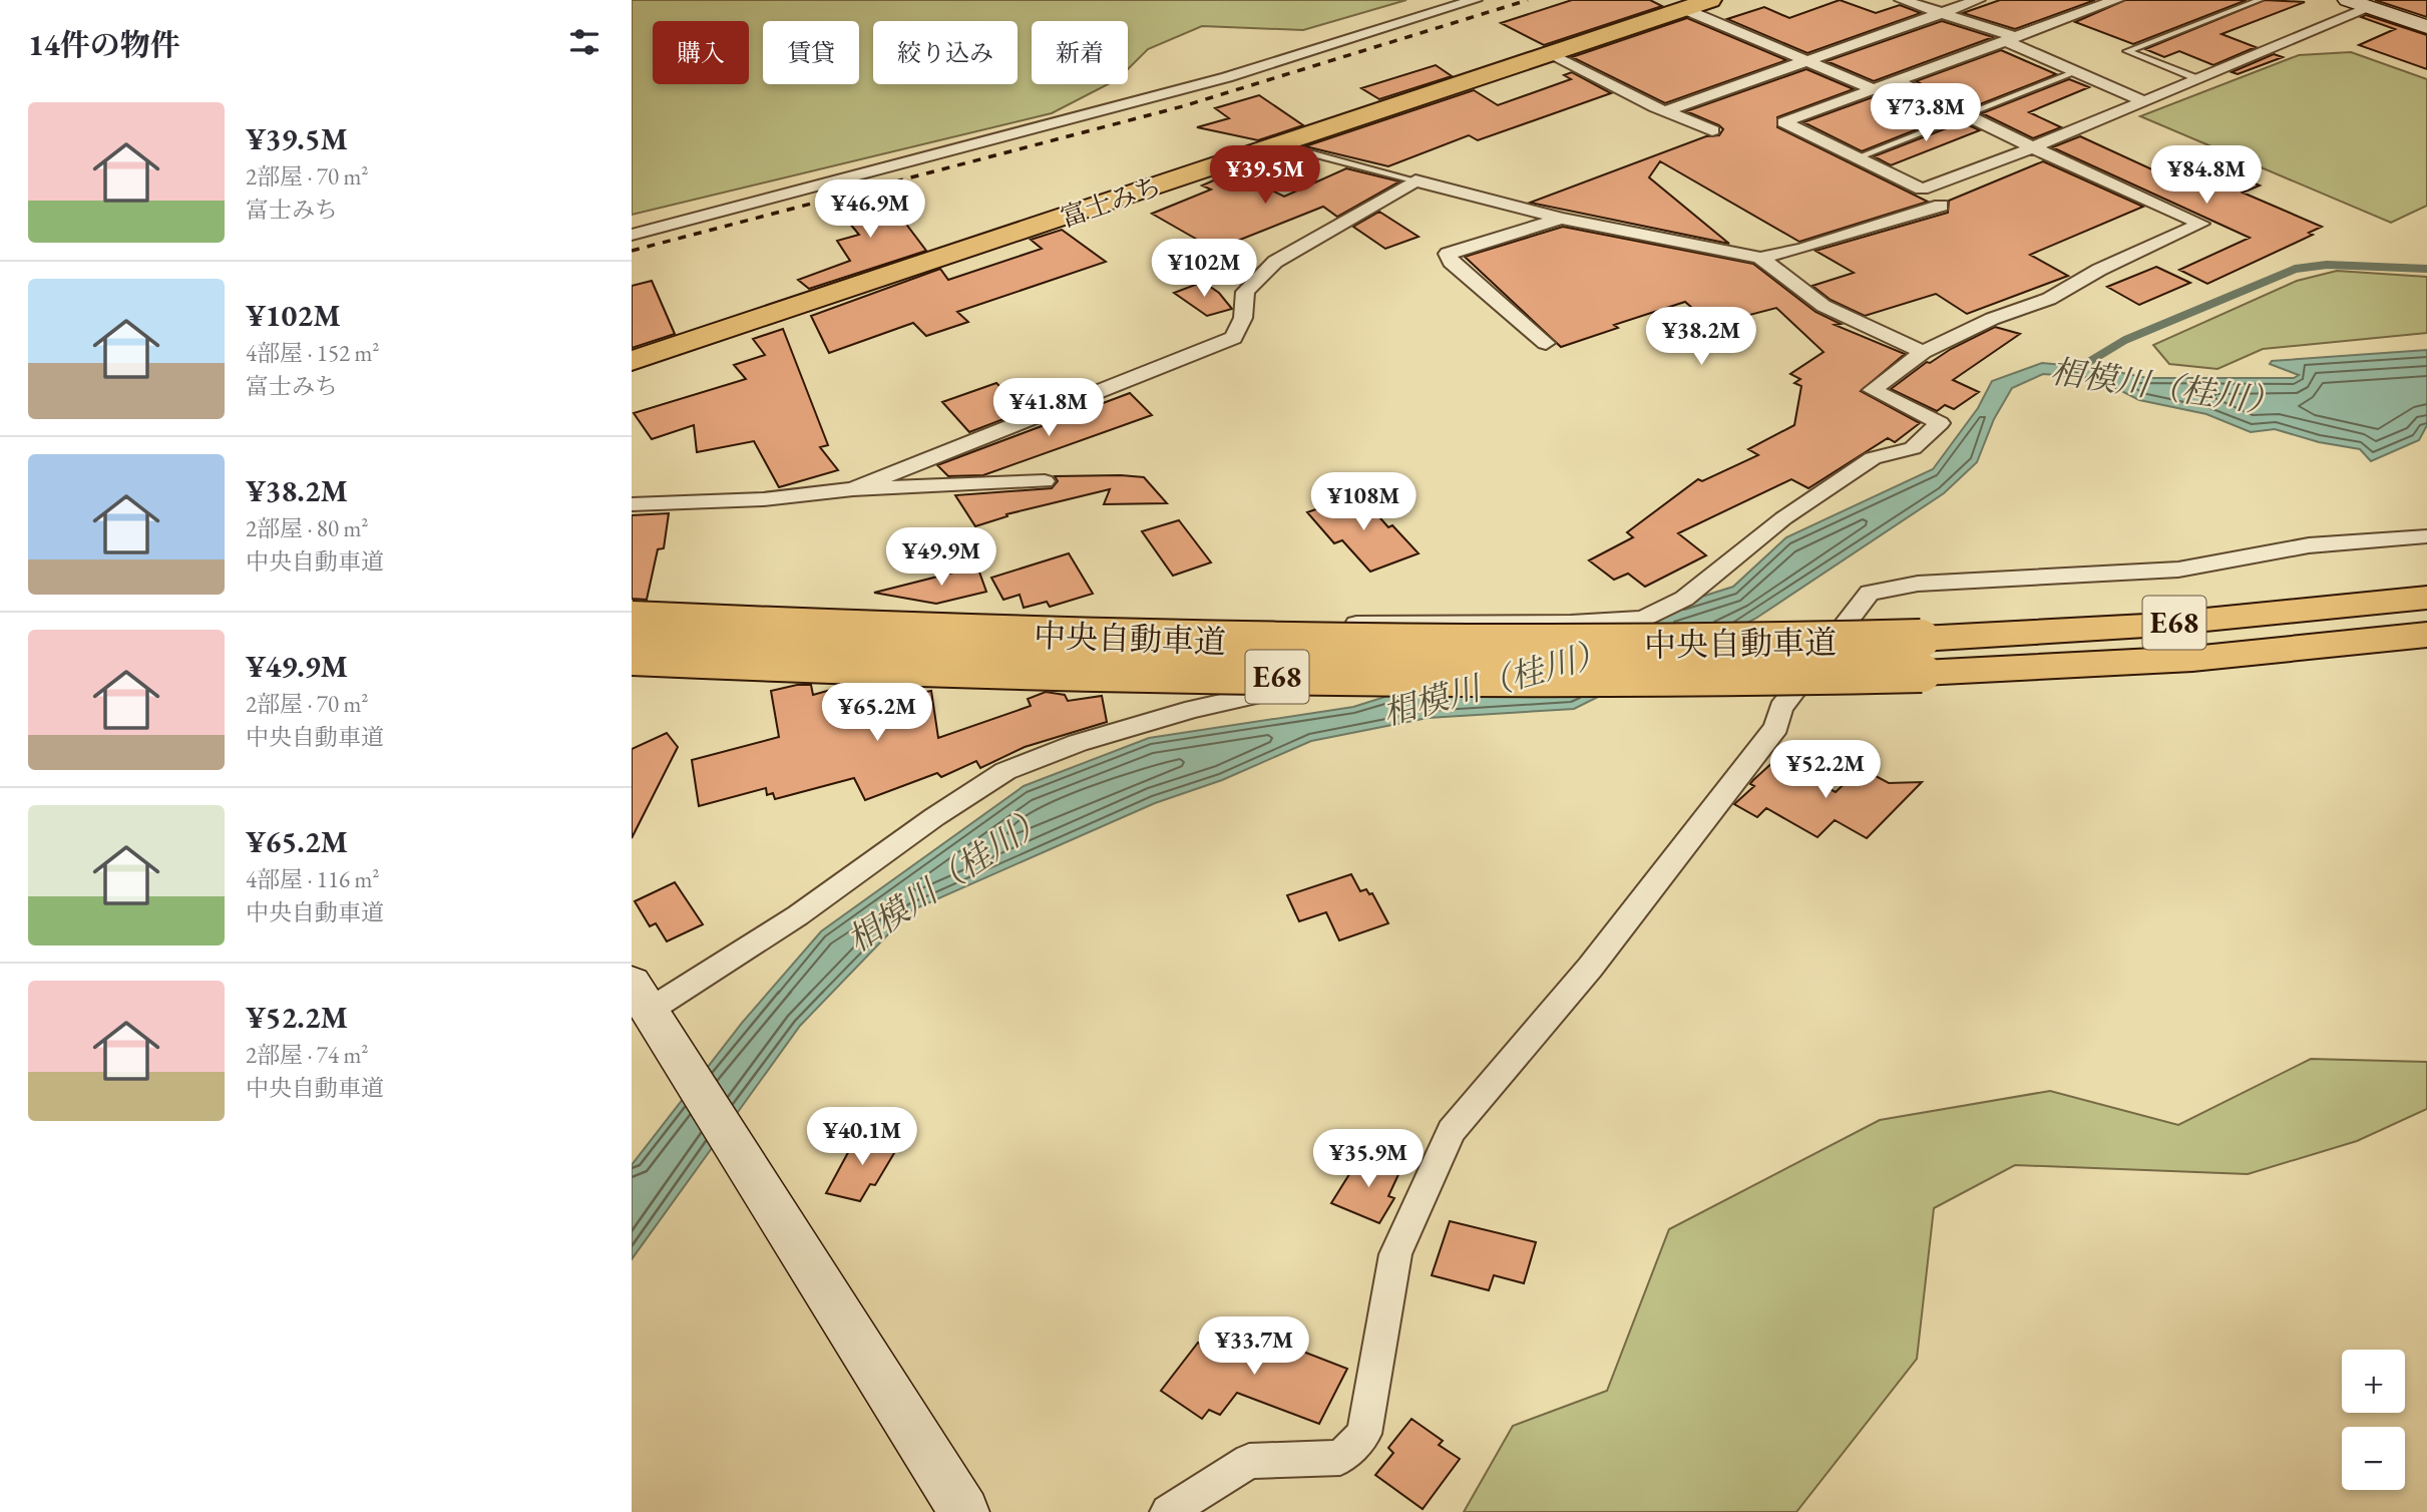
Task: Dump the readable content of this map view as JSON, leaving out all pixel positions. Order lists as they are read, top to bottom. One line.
{"streets":{"highway":["富士みち","E68","中央自動車道"]},"water":["相模川（桂川）"],"page":{"heading":"14件の物件","chip":["購入","賃貸","絞り込み","新着"],"price":["¥73.8M","¥39.5M","¥84.8M","¥46.9M","¥102M","¥38.2M","¥41.8M","¥108M","¥49.9M","¥65.2M","¥52.2M","¥40.1M","¥35.9M","¥33.7M"],"list":[{"name":"¥39.5M","note":"2部屋 · 70 m² · 富士みち"},{"name":"¥102M","note":"4部屋 · 152 m² · 富士みち"},{"name":"¥38.2M","note":"2部屋 · 80 m² · 中央自動車道"},{"name":"¥49.9M","note":"2部屋 · 70 m² · 中央自動車道"},{"name":"¥65.2M","note":"4部屋 · 116 m² · 中央自動車道"},{"name":"¥52.2M","note":"2部屋 · 74 m² · 中央自動車道"}],"map_buttons":["+","−"]}}
